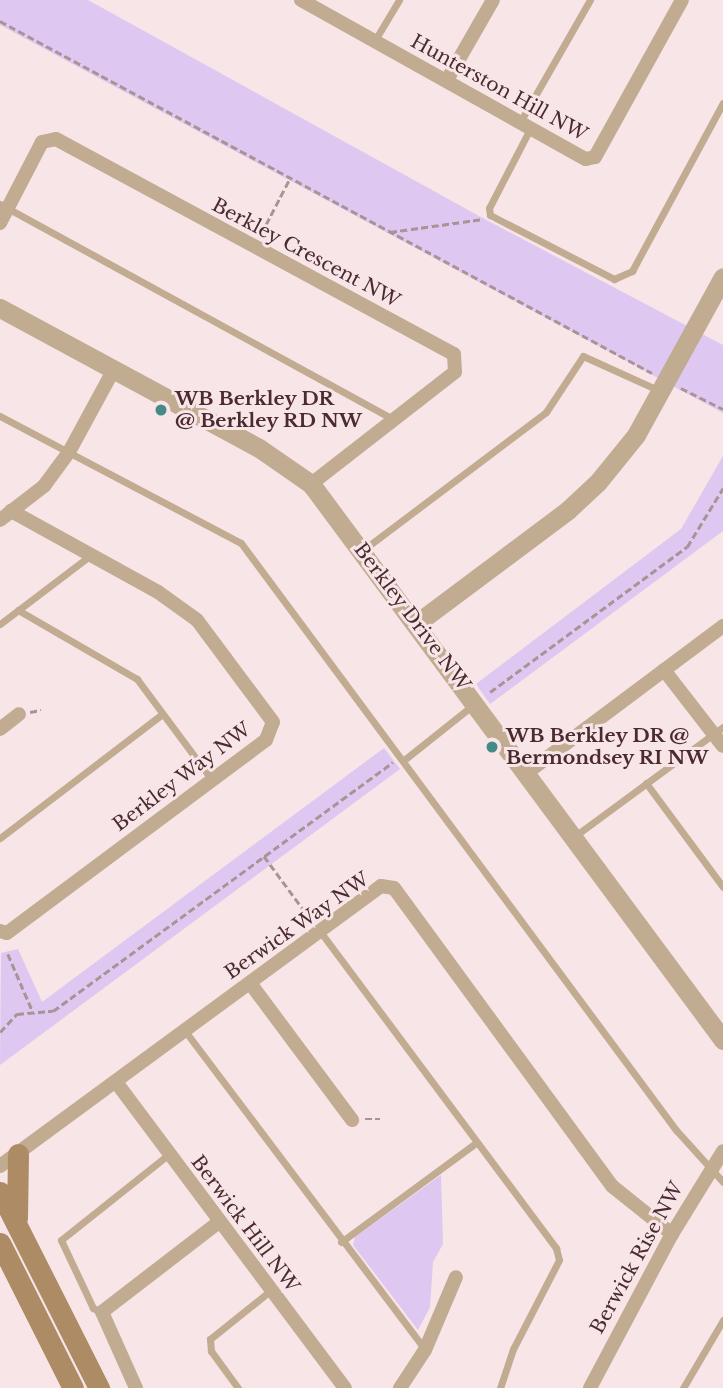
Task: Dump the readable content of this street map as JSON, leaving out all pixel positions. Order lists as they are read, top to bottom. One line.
{"streets":{"street":["Hunterston Hill NW","Berkley Crescent NW","Berkley Drive NW","Berkley Way NW","Berwick Way NW","Berwick Hill NW","Berwick Rise NW"]},"crossings":[["Berkley Crescent NW","Berkley Drive NW"],["Berwick Way NW","Berwick Hill NW"],["Berwick Way NW","Berwick Rise NW"]],"places":["WB Berkley DR @ Berkley RD NW","WB Berkley DR @ Bermondsey RI NW"]}
